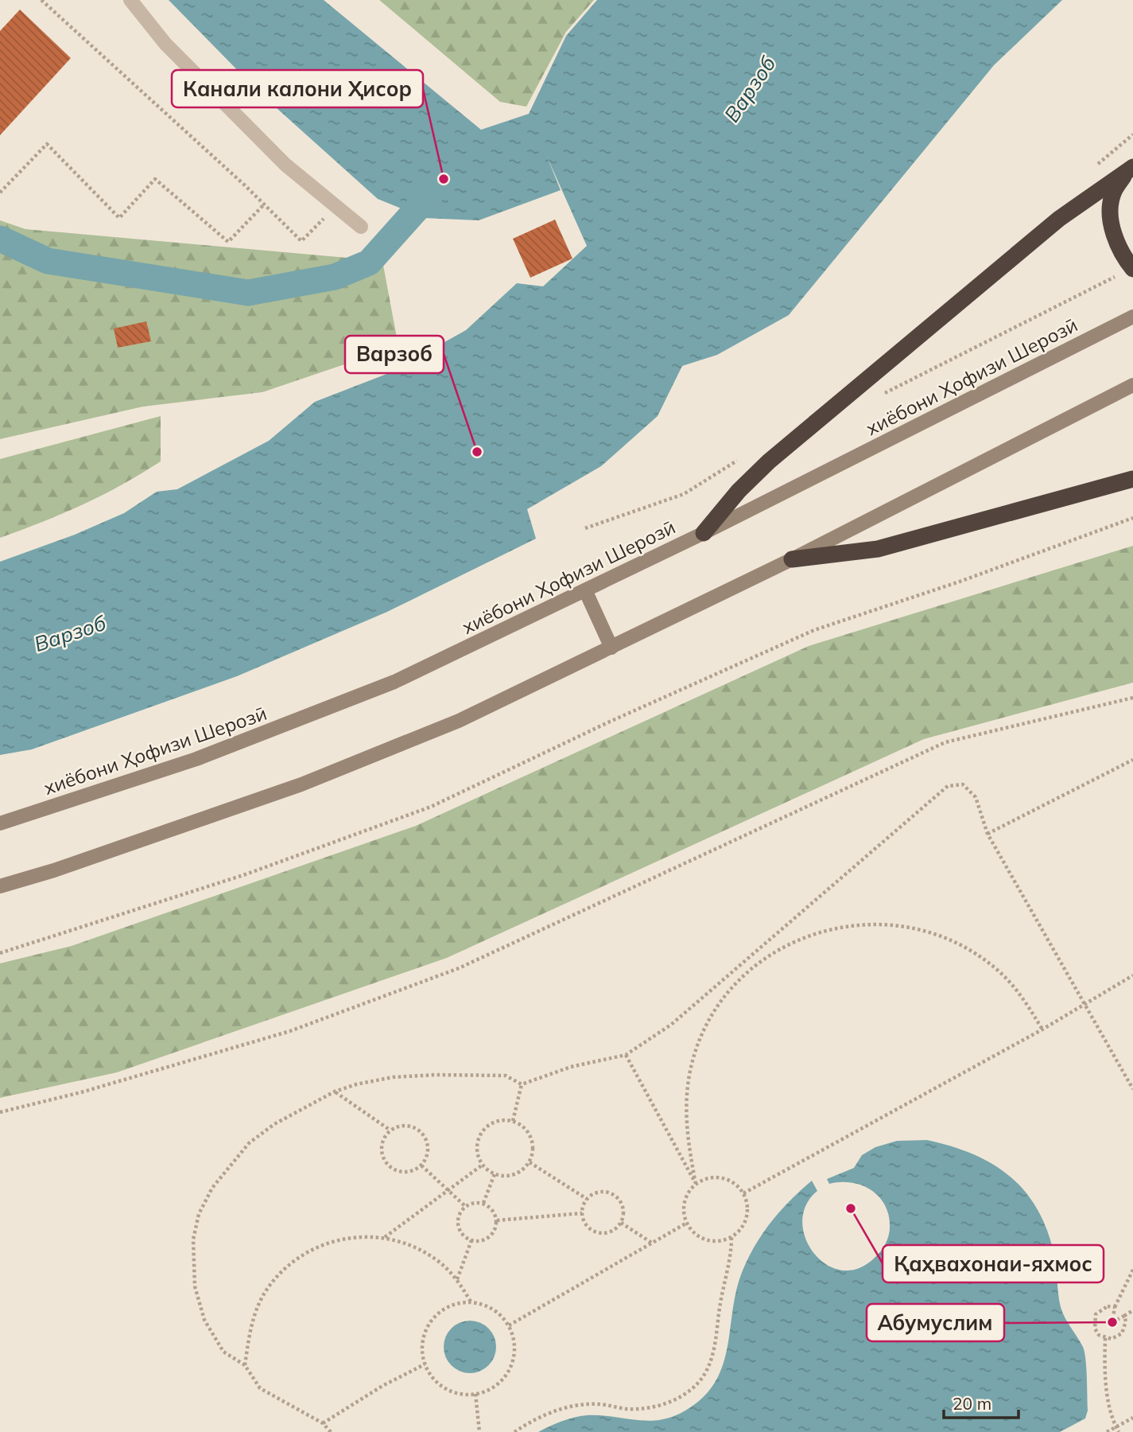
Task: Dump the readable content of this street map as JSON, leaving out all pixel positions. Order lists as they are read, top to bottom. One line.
{"streets":{"main road":["хиёбони Ҳофизи Шерозӣ"]},"water":["Варзоб"],"places":["Канали калони Ҳисор","Варзоб","Қаҳвахонаи-яхмос","Абумуслим"],"scale_bar":"20 m"}
